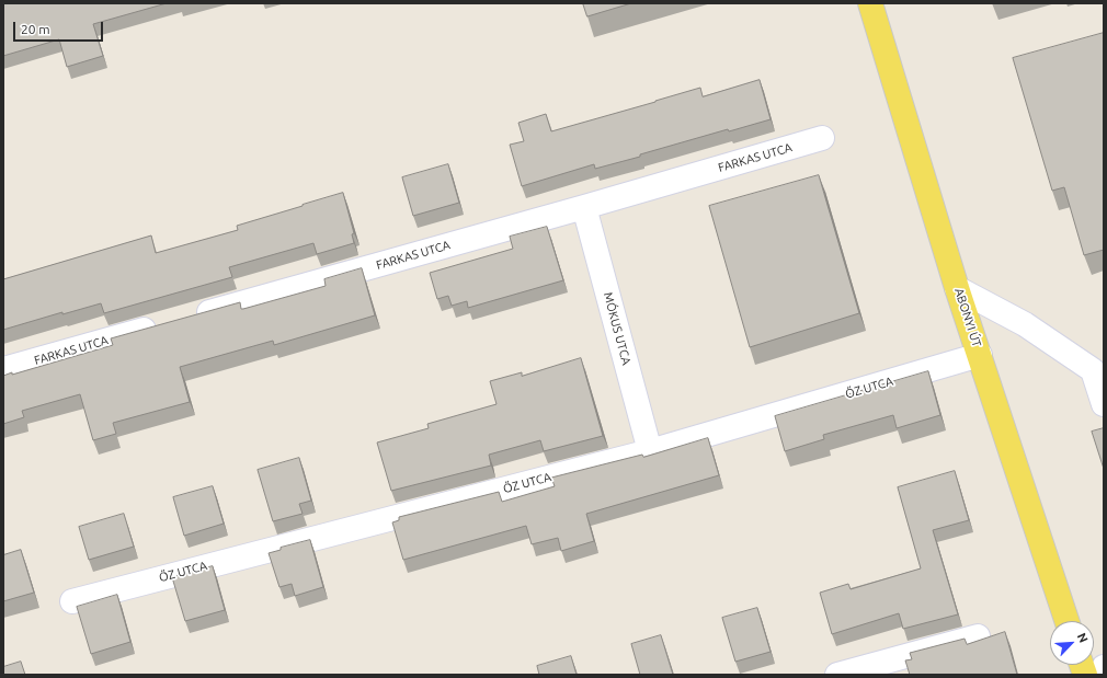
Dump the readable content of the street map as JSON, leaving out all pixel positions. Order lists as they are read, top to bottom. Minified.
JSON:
{"streets":{"main road":["ABONYI ÚT"],"street":["FARKAS UTCA","MÓKUS UTCA","ŐZ UTCA"]},"crossings":[["FARKAS UTCA","MÓKUS UTCA"],["ABONYI ÚT","ŐZ UTCA"],["MÓKUS UTCA","ŐZ UTCA"]],"scale_bar":"20 m","north":"top right"}
